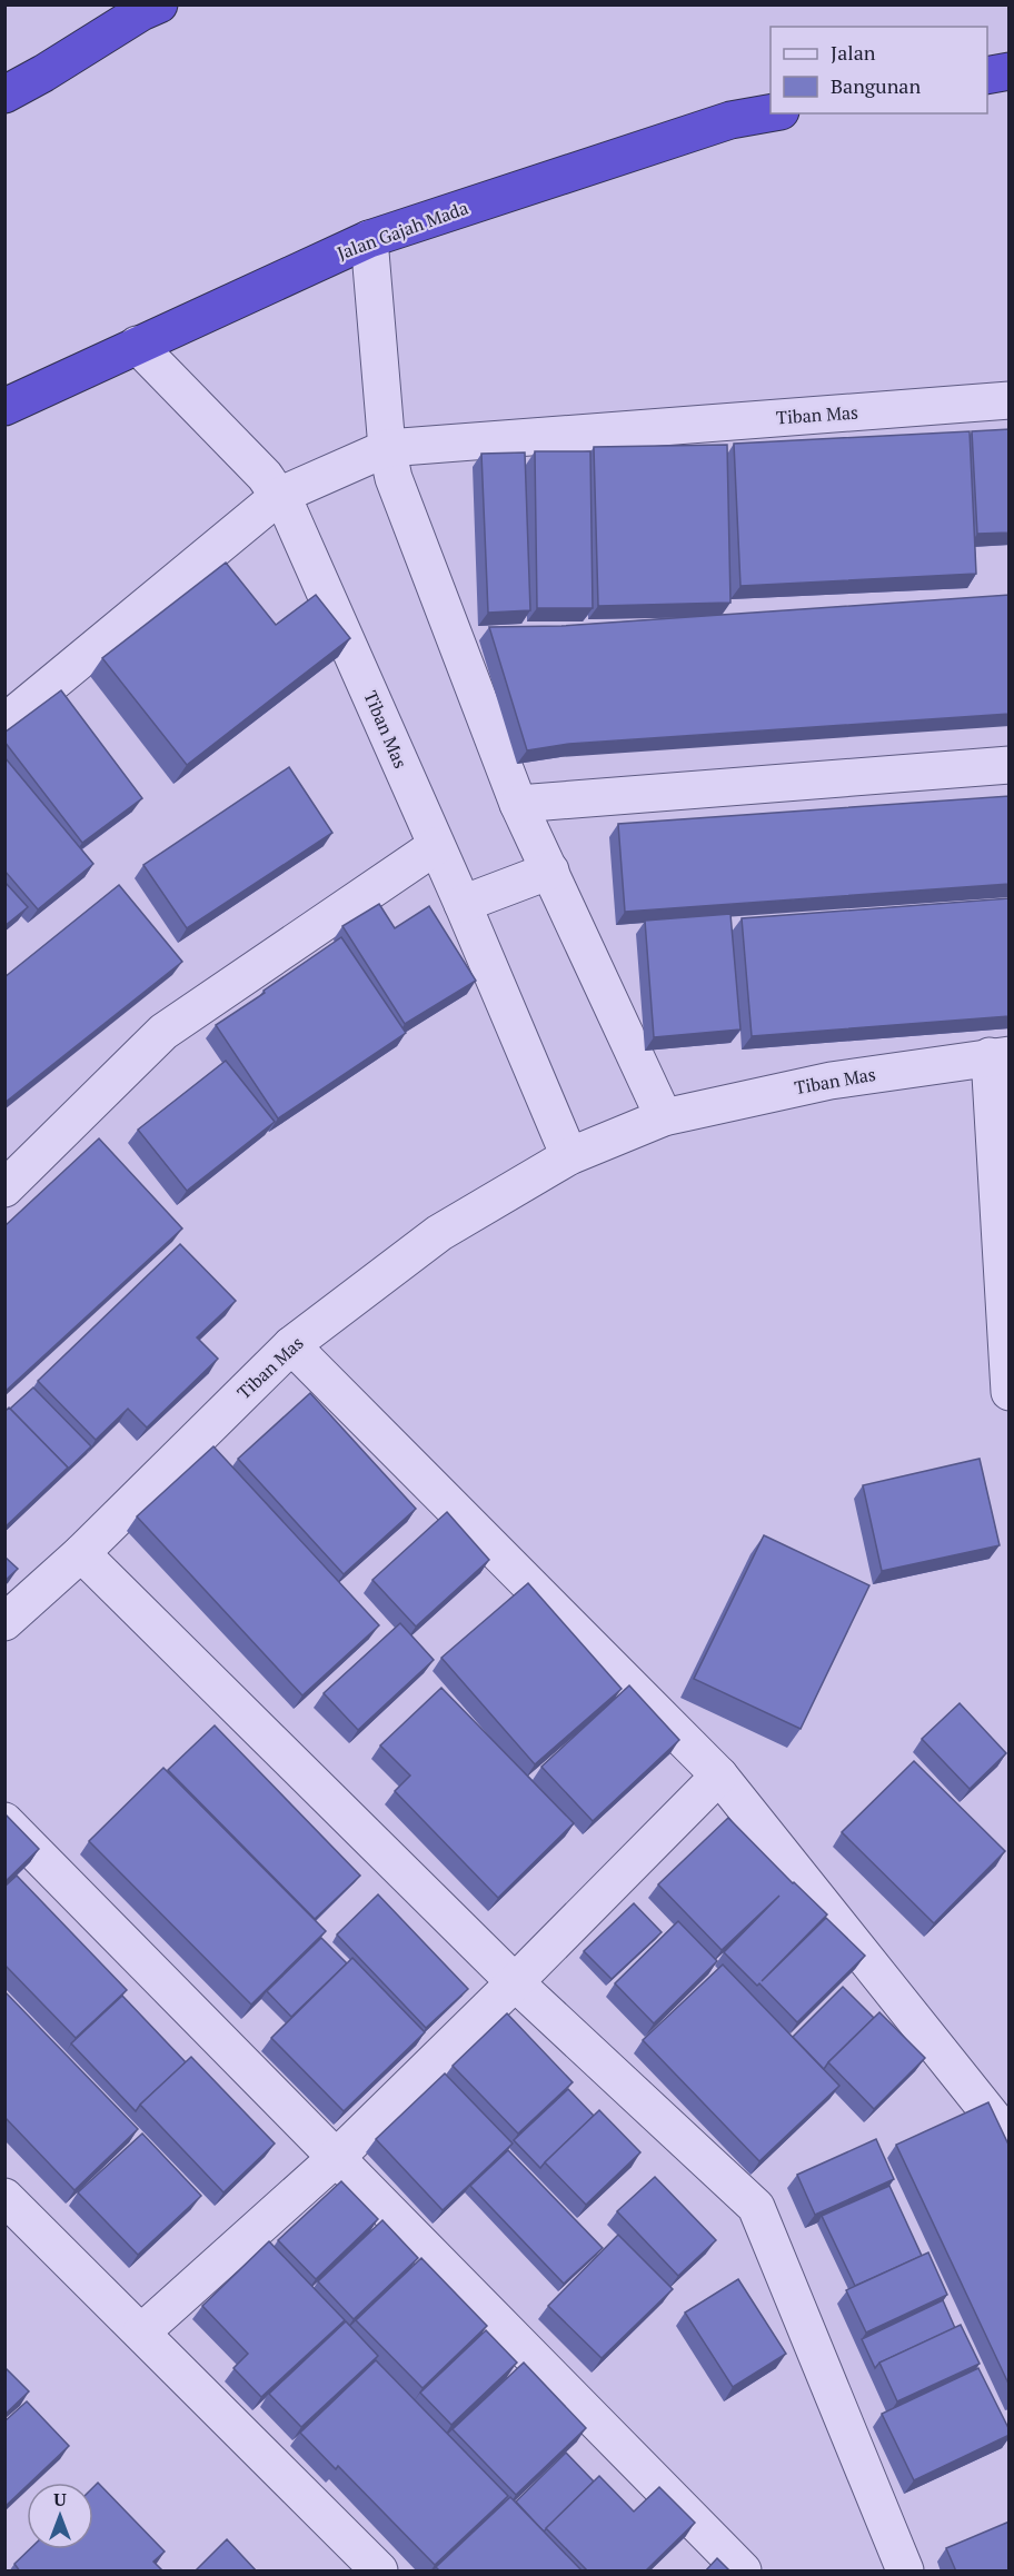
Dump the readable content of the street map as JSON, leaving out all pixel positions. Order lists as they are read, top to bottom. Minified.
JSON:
{"streets":{"highway":["Jalan Gajah Mada"],"street":["Tiban Mas"]},"crossings":[["Jalan Gajah Mada","Tiban Mas"]],"legend":["Jalan","Bangunan"],"north":"top"}
